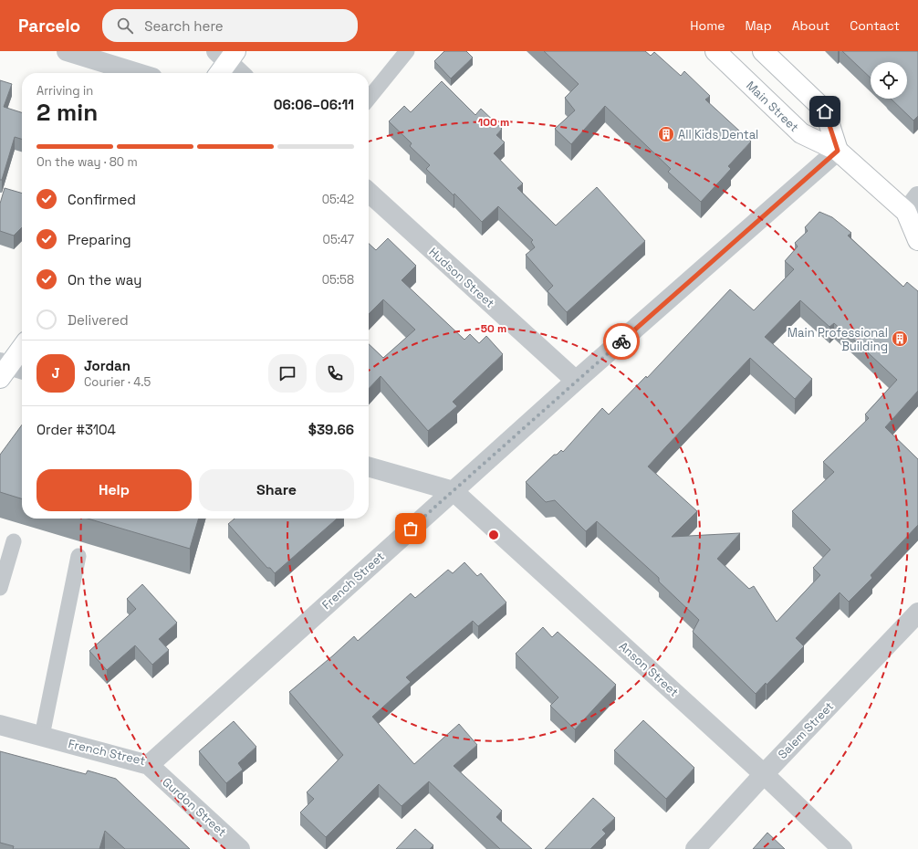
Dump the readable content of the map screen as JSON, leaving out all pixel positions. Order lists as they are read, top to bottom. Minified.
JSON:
{"streets":{"main road":["Main Street"],"street":["Hudson Street","French Street","Anson Street","Salem Street","Gurdon Street"]},"crossings":[["Main Street","French Street"],["Hudson Street","French Street"],["French Street","Anson Street"],["French Street","Gurdon Street"],["Anson Street","Salem Street"]],"places":{"building":["All Kids Dental","Main Professional Building"]},"page":{"header":"Parcelo","search":"Search here","nav":["Home","Map","About","Contact"],"heading":["2 min","Arriving in","06:06–06:11"],"panel":["Jordan","Courier · 4.5","Order #3104","$39.66"],"bar":"On the way · 80 m","list":[["Confirmed","05:42"],["Preparing","05:47"],["On the way","05:58"],"Delivered"],"round":"J","buttons":["Help","Share"]},"rings":["100 m","50 m"]}
